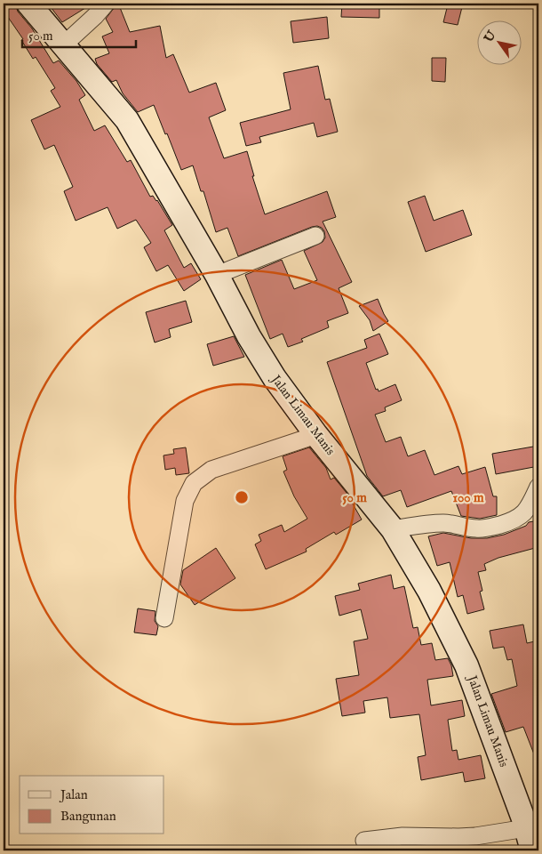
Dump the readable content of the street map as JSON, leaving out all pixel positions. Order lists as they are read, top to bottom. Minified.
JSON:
{"streets":{"street":["Jalan Limau Manis"]},"legend":["Jalan","Bangunan"],"scale_bar":"50 m","north":"top left","rings":["50 m","100 m"]}
